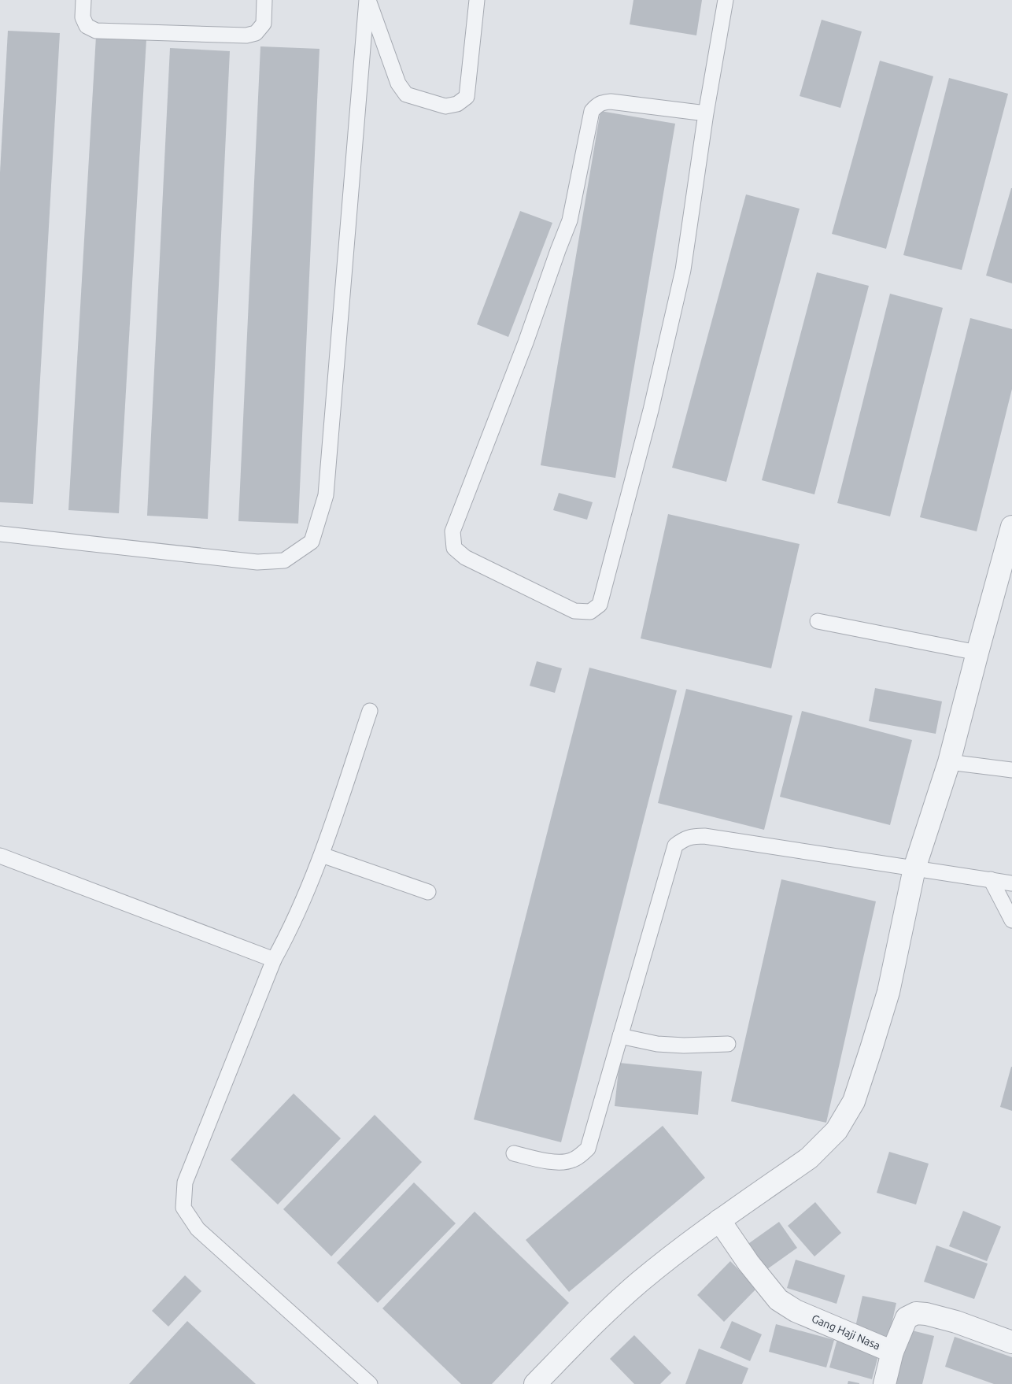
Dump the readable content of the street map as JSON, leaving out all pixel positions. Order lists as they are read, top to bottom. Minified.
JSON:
{"streets":{"street":["Gang Haji Nasa"]}}
